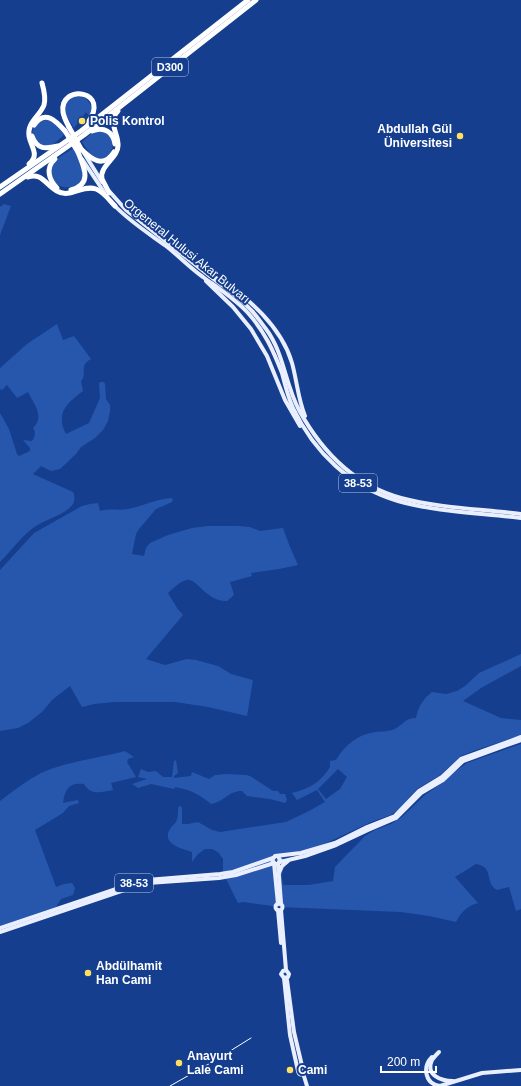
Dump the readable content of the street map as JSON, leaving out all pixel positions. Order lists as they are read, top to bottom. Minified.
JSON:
{"streets":{"highway":["D300"],"main road":["Orgeneral Hulusi Akar Bulvarı","38-53"]},"places":["Polis Kontrol","Abdullah Gül Üniversitesi","Abdülhamit Han Cami","Anayurt Lale Cami","Cami"],"scale_bar":"200 m"}
